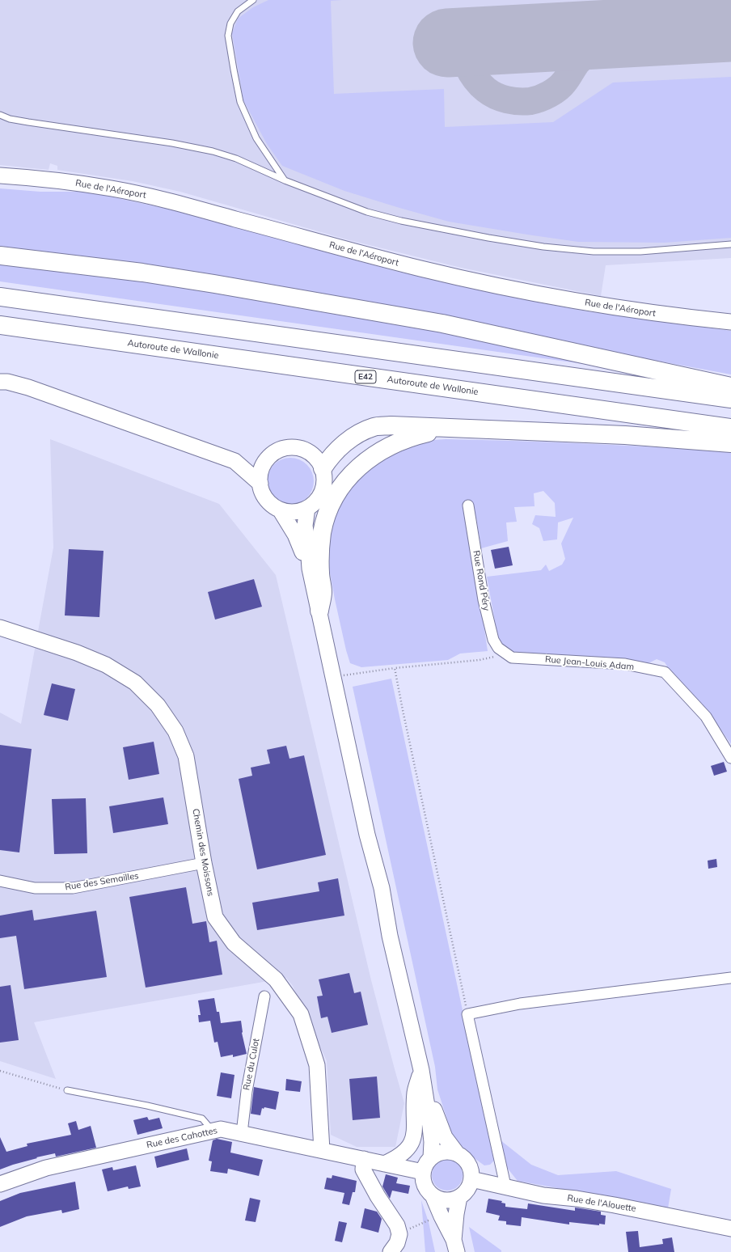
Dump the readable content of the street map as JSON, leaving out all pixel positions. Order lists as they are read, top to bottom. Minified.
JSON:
{"streets":{"highway":["Autoroute de Wallonie","E42"],"street":["Rue de l'Aéroport","Rue Rond Péry","Rue Jean-Louis Adam","Chemin des Moissons","Rue des Semailles","Rue du Culot","Rue des Cahottes","Rue de l'Alouette"]},"crossings":[["Rue Rond Péry","Rue Jean-Louis Adam"],["Chemin des Moissons","Rue des Semailles"],["Chemin des Moissons","Rue des Cahottes"],["Rue du Culot","Rue des Cahottes"],["Rue des Cahottes","Rue de l'Alouette"]]}
